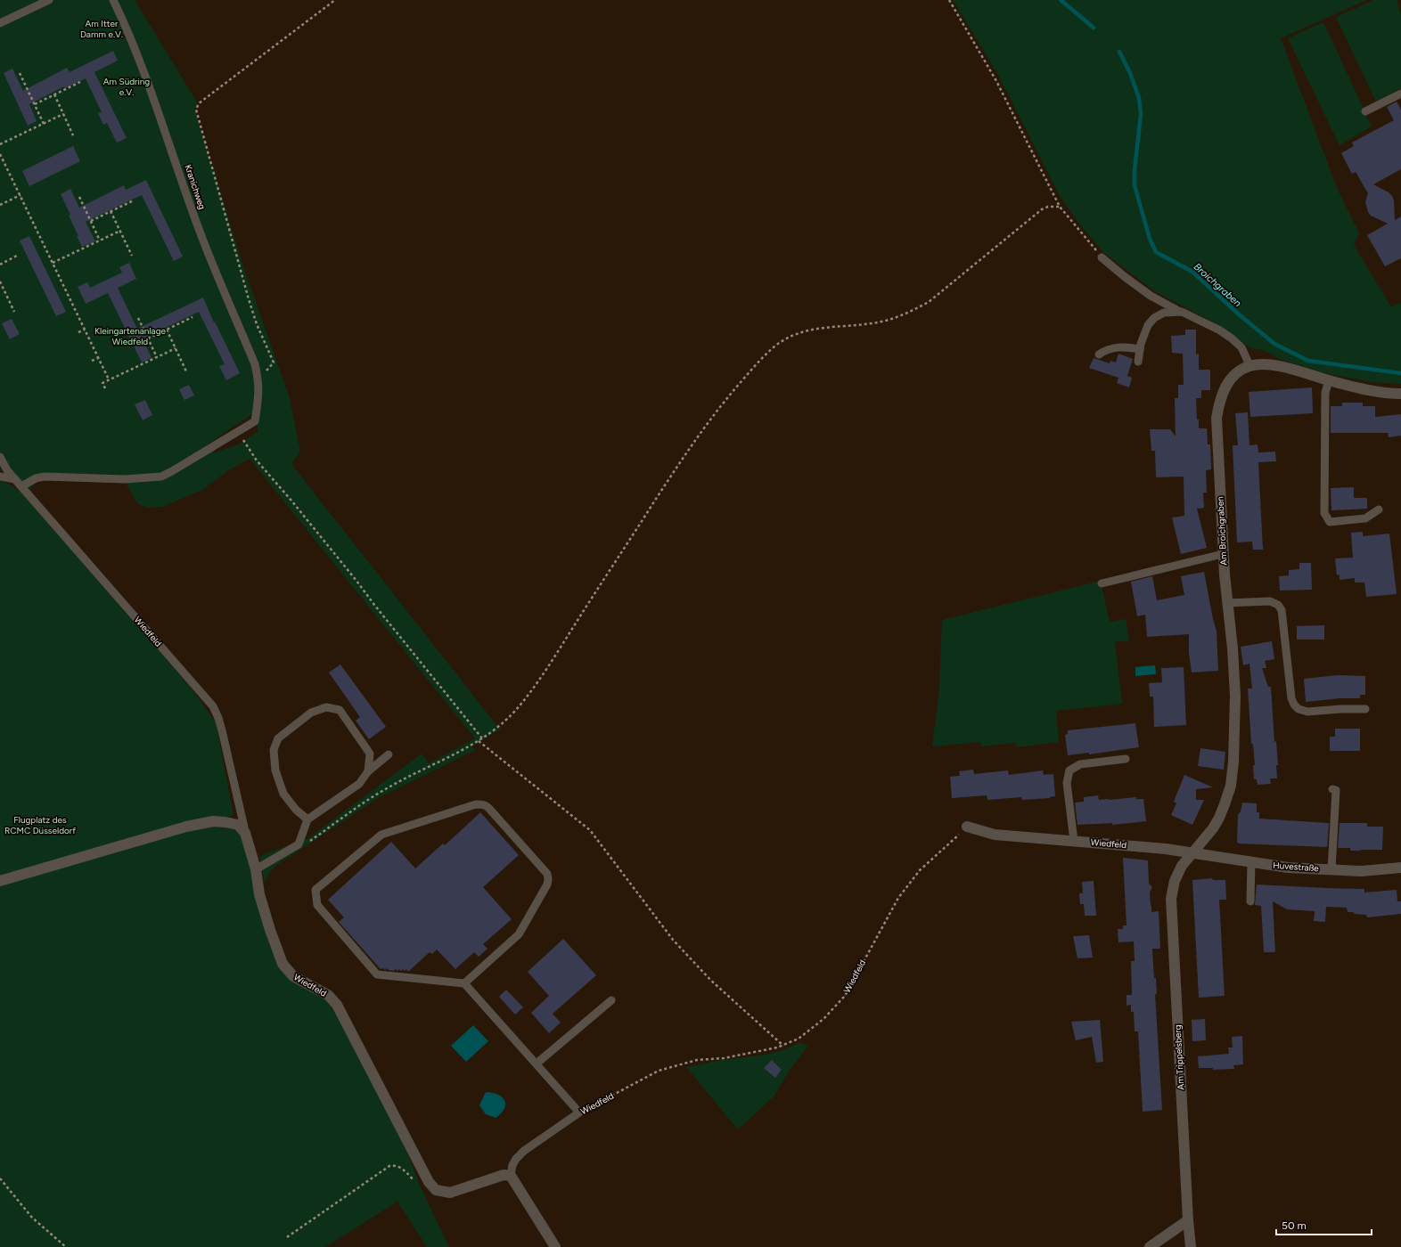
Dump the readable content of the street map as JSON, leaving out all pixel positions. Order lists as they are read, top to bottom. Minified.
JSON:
{"streets":{"street":["Am Broichgraben","Wiedfeld","Huvestraße","Am Trippelsberg"],"lane":["Kranichweg"]},"crossings":[["Am Broichgraben","Wiedfeld"],["Am Broichgraben","Huvestraße"],["Am Broichgraben","Am Trippelsberg"],["Wiedfeld","Huvestraße"],["Wiedfeld","Am Trippelsberg"],["Huvestraße","Am Trippelsberg"]],"water":["Broichgraben"],"parks":["Am Itter Damm e.V.","Am Südring e.V.","Kleingartenanlage Wiedfeld","Flugplatz des RCMC Düsseldorf"],"scale_bar":"50 m"}
